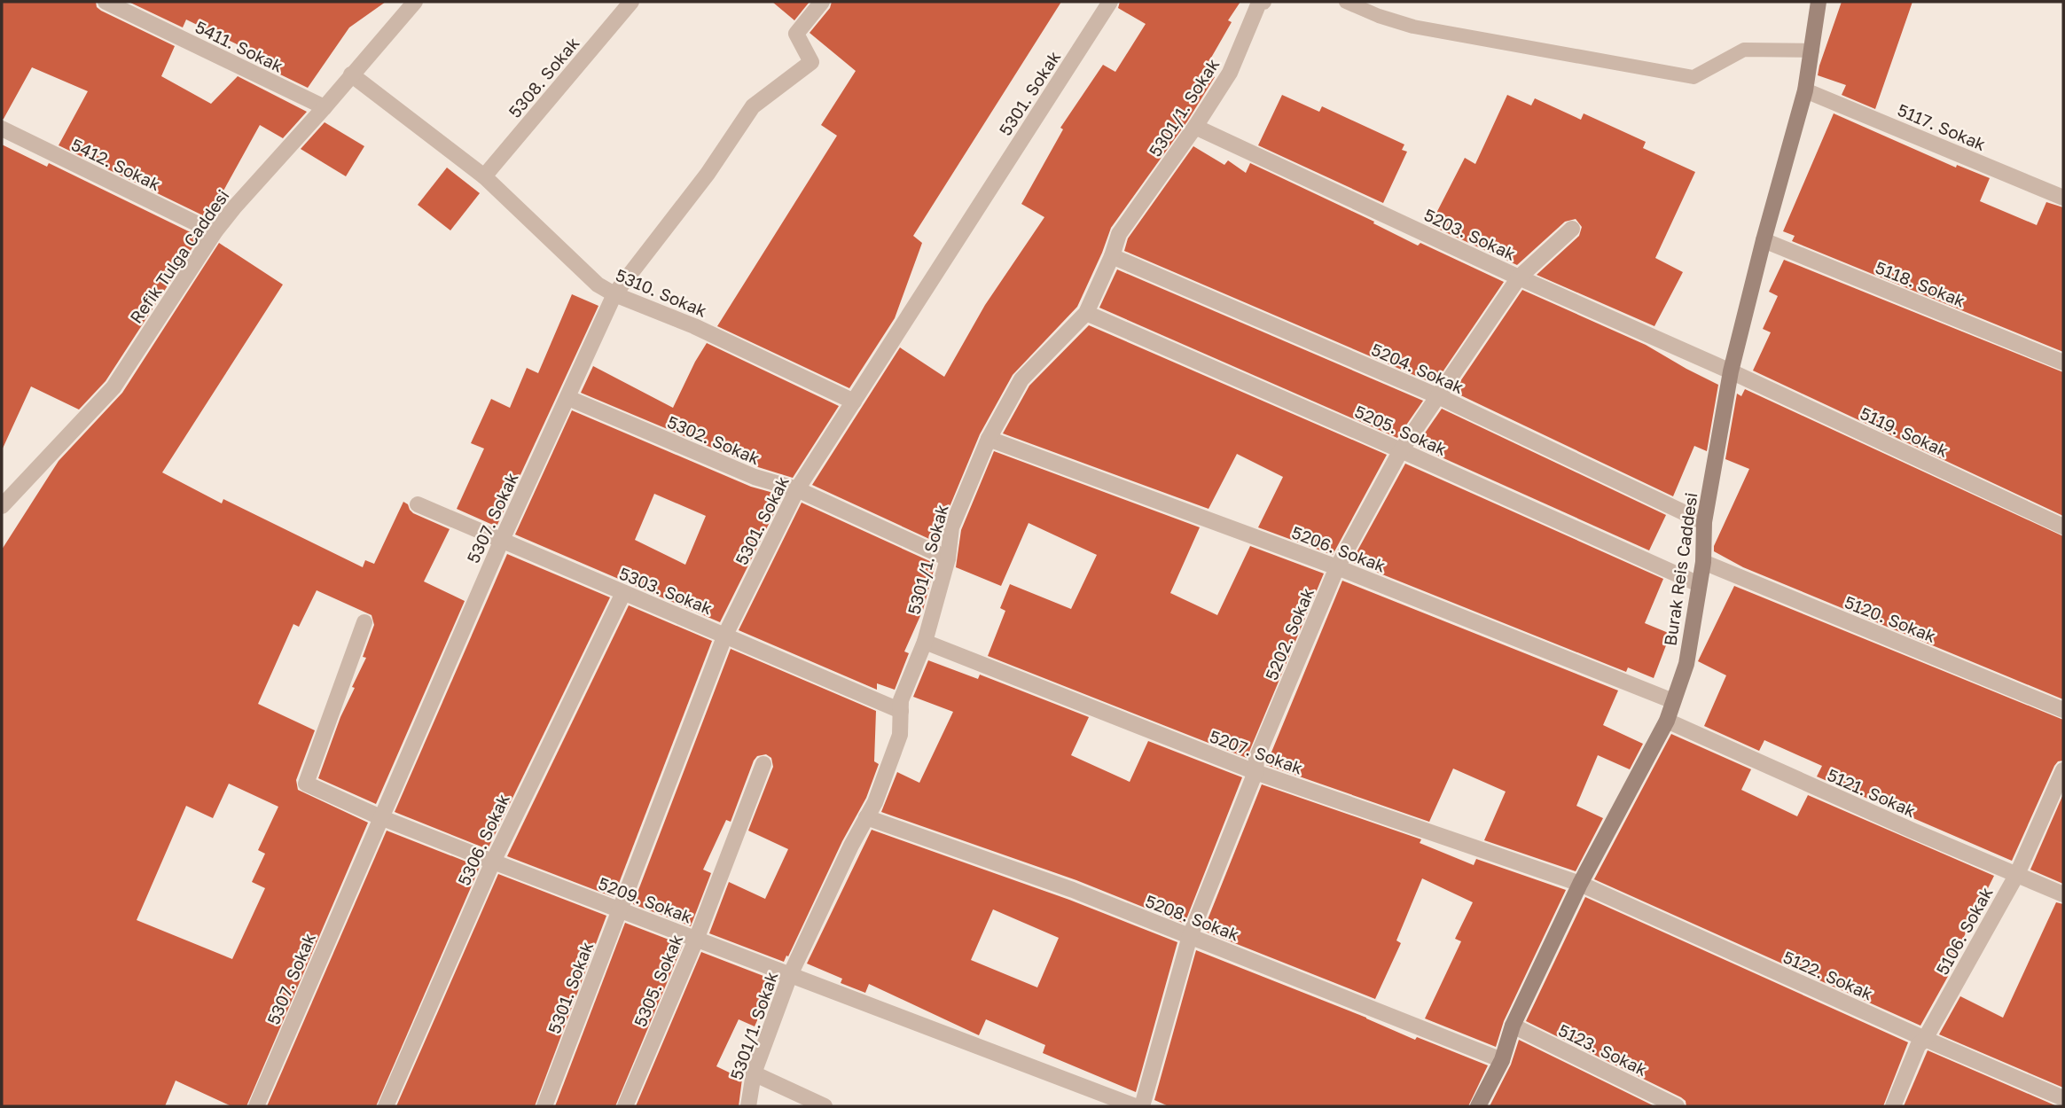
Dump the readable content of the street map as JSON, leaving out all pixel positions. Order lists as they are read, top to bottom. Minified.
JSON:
{"streets":{"main road":["Burak Reis Caddesi"],"street":["5411. Sokak","5308. Sokak","5301. Sokak","5301/1. Sokak","5117. Sokak","5412. Sokak","5203. Sokak","Refik Tulga Caddesi","5118. Sokak","5310. Sokak","5204. Sokak","5205. Sokak","5119. Sokak","5302. Sokak","5307. Sokak","5206. Sokak","5303. Sokak","5120. Sokak","5202. Sokak","5207. Sokak","5121. Sokak","5306. Sokak","5209. Sokak","5208. Sokak","5106. Sokak","5122. Sokak","5305. Sokak","5123. Sokak"]},"crossings":[["5411. Sokak","Refik Tulga Caddesi"],["5308. Sokak","5310. Sokak"],["5301. Sokak","5310. Sokak"],["5301. Sokak","5302. Sokak"],["5301. Sokak","5303. Sokak"],["5301. Sokak","5209. Sokak"],["5301/1. Sokak","5203. Sokak"],["5301/1. Sokak","5204. Sokak"],["5301/1. Sokak","5205. Sokak"],["5301/1. Sokak","5302. Sokak"],["5301/1. Sokak","5206. Sokak"],["5301/1. Sokak","5303. Sokak"],["5301/1. Sokak","5207. Sokak"],["5301/1. Sokak","5209. Sokak"],["5301/1. Sokak","5208. Sokak"],["5117. Sokak","Burak Reis Caddesi"],["5412. Sokak","Refik Tulga Caddesi"],["5203. Sokak","5119. Sokak"],["5203. Sokak","Burak Reis Caddesi"],["5203. Sokak","5202. Sokak"],["Refik Tulga Caddesi","5310. Sokak"],["5118. Sokak","Burak Reis Caddesi"],["5310. Sokak","5307. Sokak"],["5204. Sokak","Burak Reis Caddesi"],["5204. Sokak","5202. Sokak"],["5205. Sokak","Burak Reis Caddesi"],["5205. Sokak","5202. Sokak"],["5119. Sokak","Burak Reis Caddesi"],["5302. Sokak","5307. Sokak"],["5307. Sokak","5303. Sokak"],["5307. Sokak","5209. Sokak"],["5206. Sokak","Burak Reis Caddesi"],["5206. Sokak","5202. Sokak"],["Burak Reis Caddesi","5120. Sokak"],["Burak Reis Caddesi","5207. Sokak"],["Burak Reis Caddesi","5121. Sokak"],["Burak Reis Caddesi","5208. Sokak"],["Burak Reis Caddesi","5122. Sokak"],["Burak Reis Caddesi","5123. Sokak"],["5303. Sokak","5306. Sokak"],["5202. Sokak","5207. Sokak"],["5202. Sokak","5208. Sokak"],["5207. Sokak","5122. Sokak"],["5121. Sokak","5106. Sokak"],["5306. Sokak","5209. Sokak"],["5209. Sokak","5305. Sokak"],["5106. Sokak","5122. Sokak"]]}
